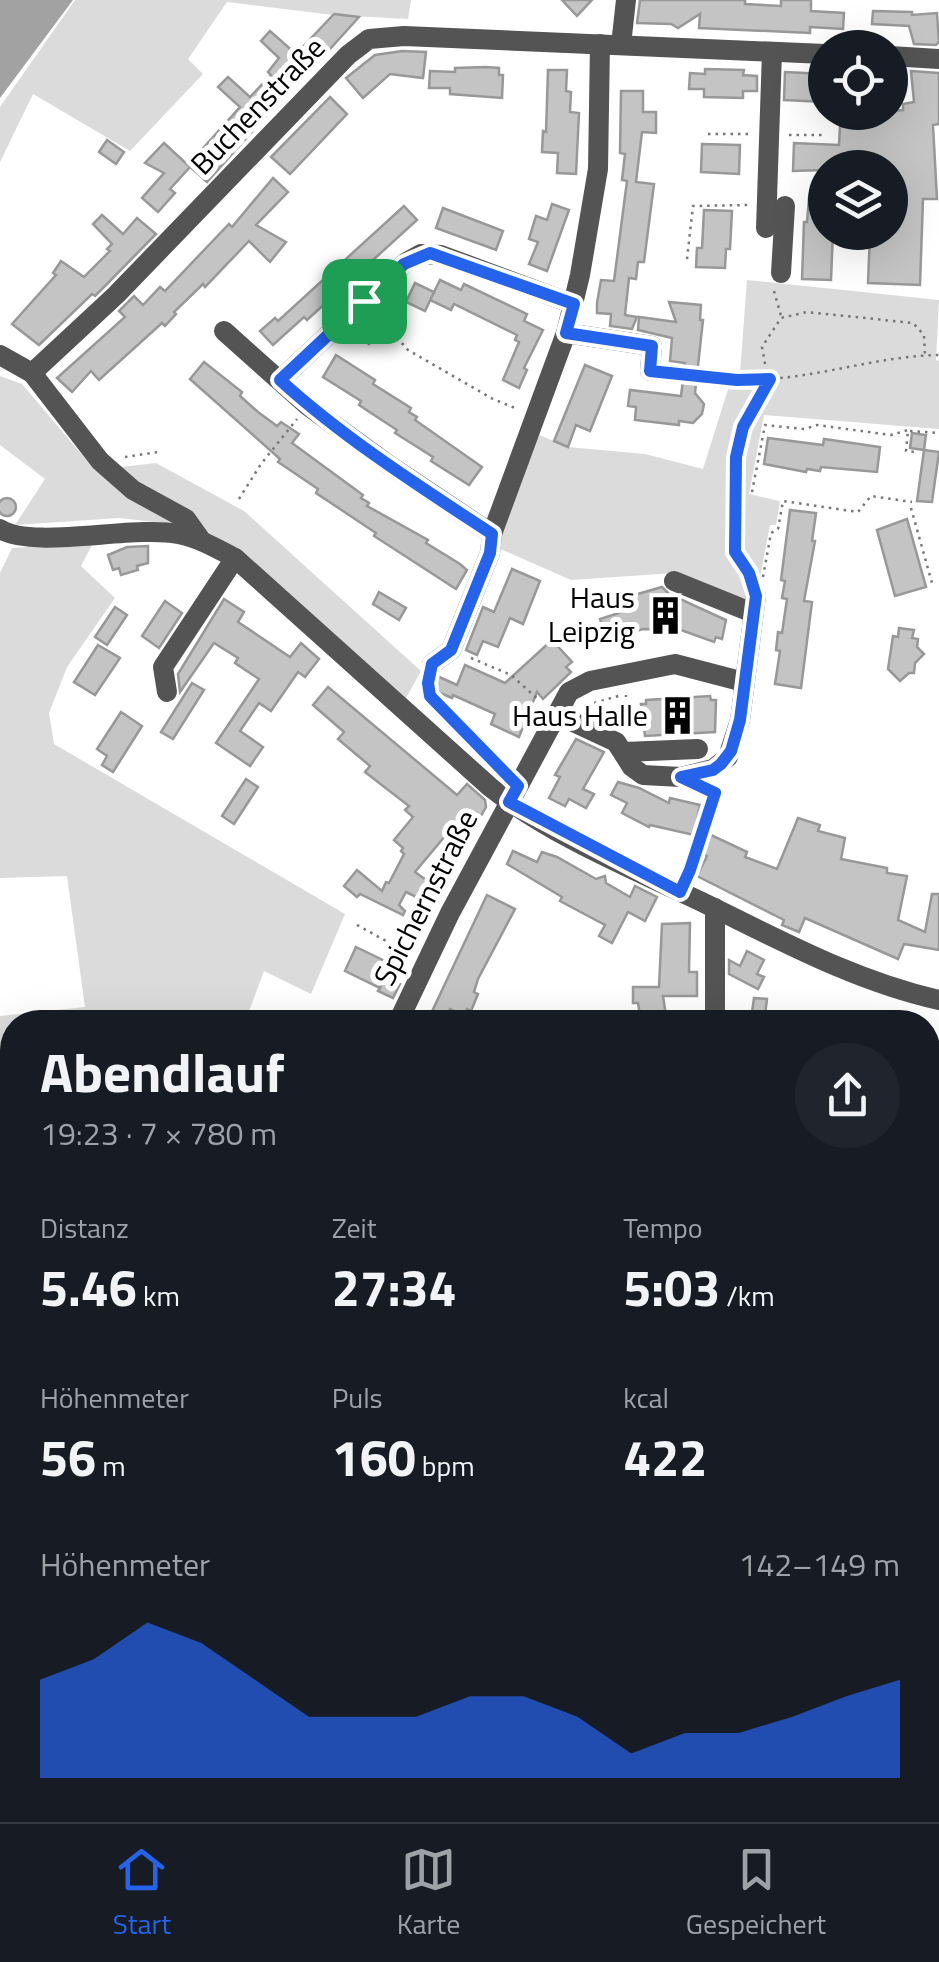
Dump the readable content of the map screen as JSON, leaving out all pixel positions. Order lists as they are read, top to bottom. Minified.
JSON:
{"streets":{"street":["Buchenstraße","Spichernstraße"]},"places":{"building":["Haus Leipzig","Haus Halle"]},"page":{"heading":["Abendlauf","19:23 · 7 × 780 m"],"stats":[["Distanz","5.46 km"],["Zeit","27:34"],["Tempo","5:03 /km"],["Höhenmeter","56 m"],["Puls","160 bpm"],["kcal","422"]],"chart":["Höhenmeter","142–149 m"],"tabs":["Start","Karte","Gespeichert"]}}
